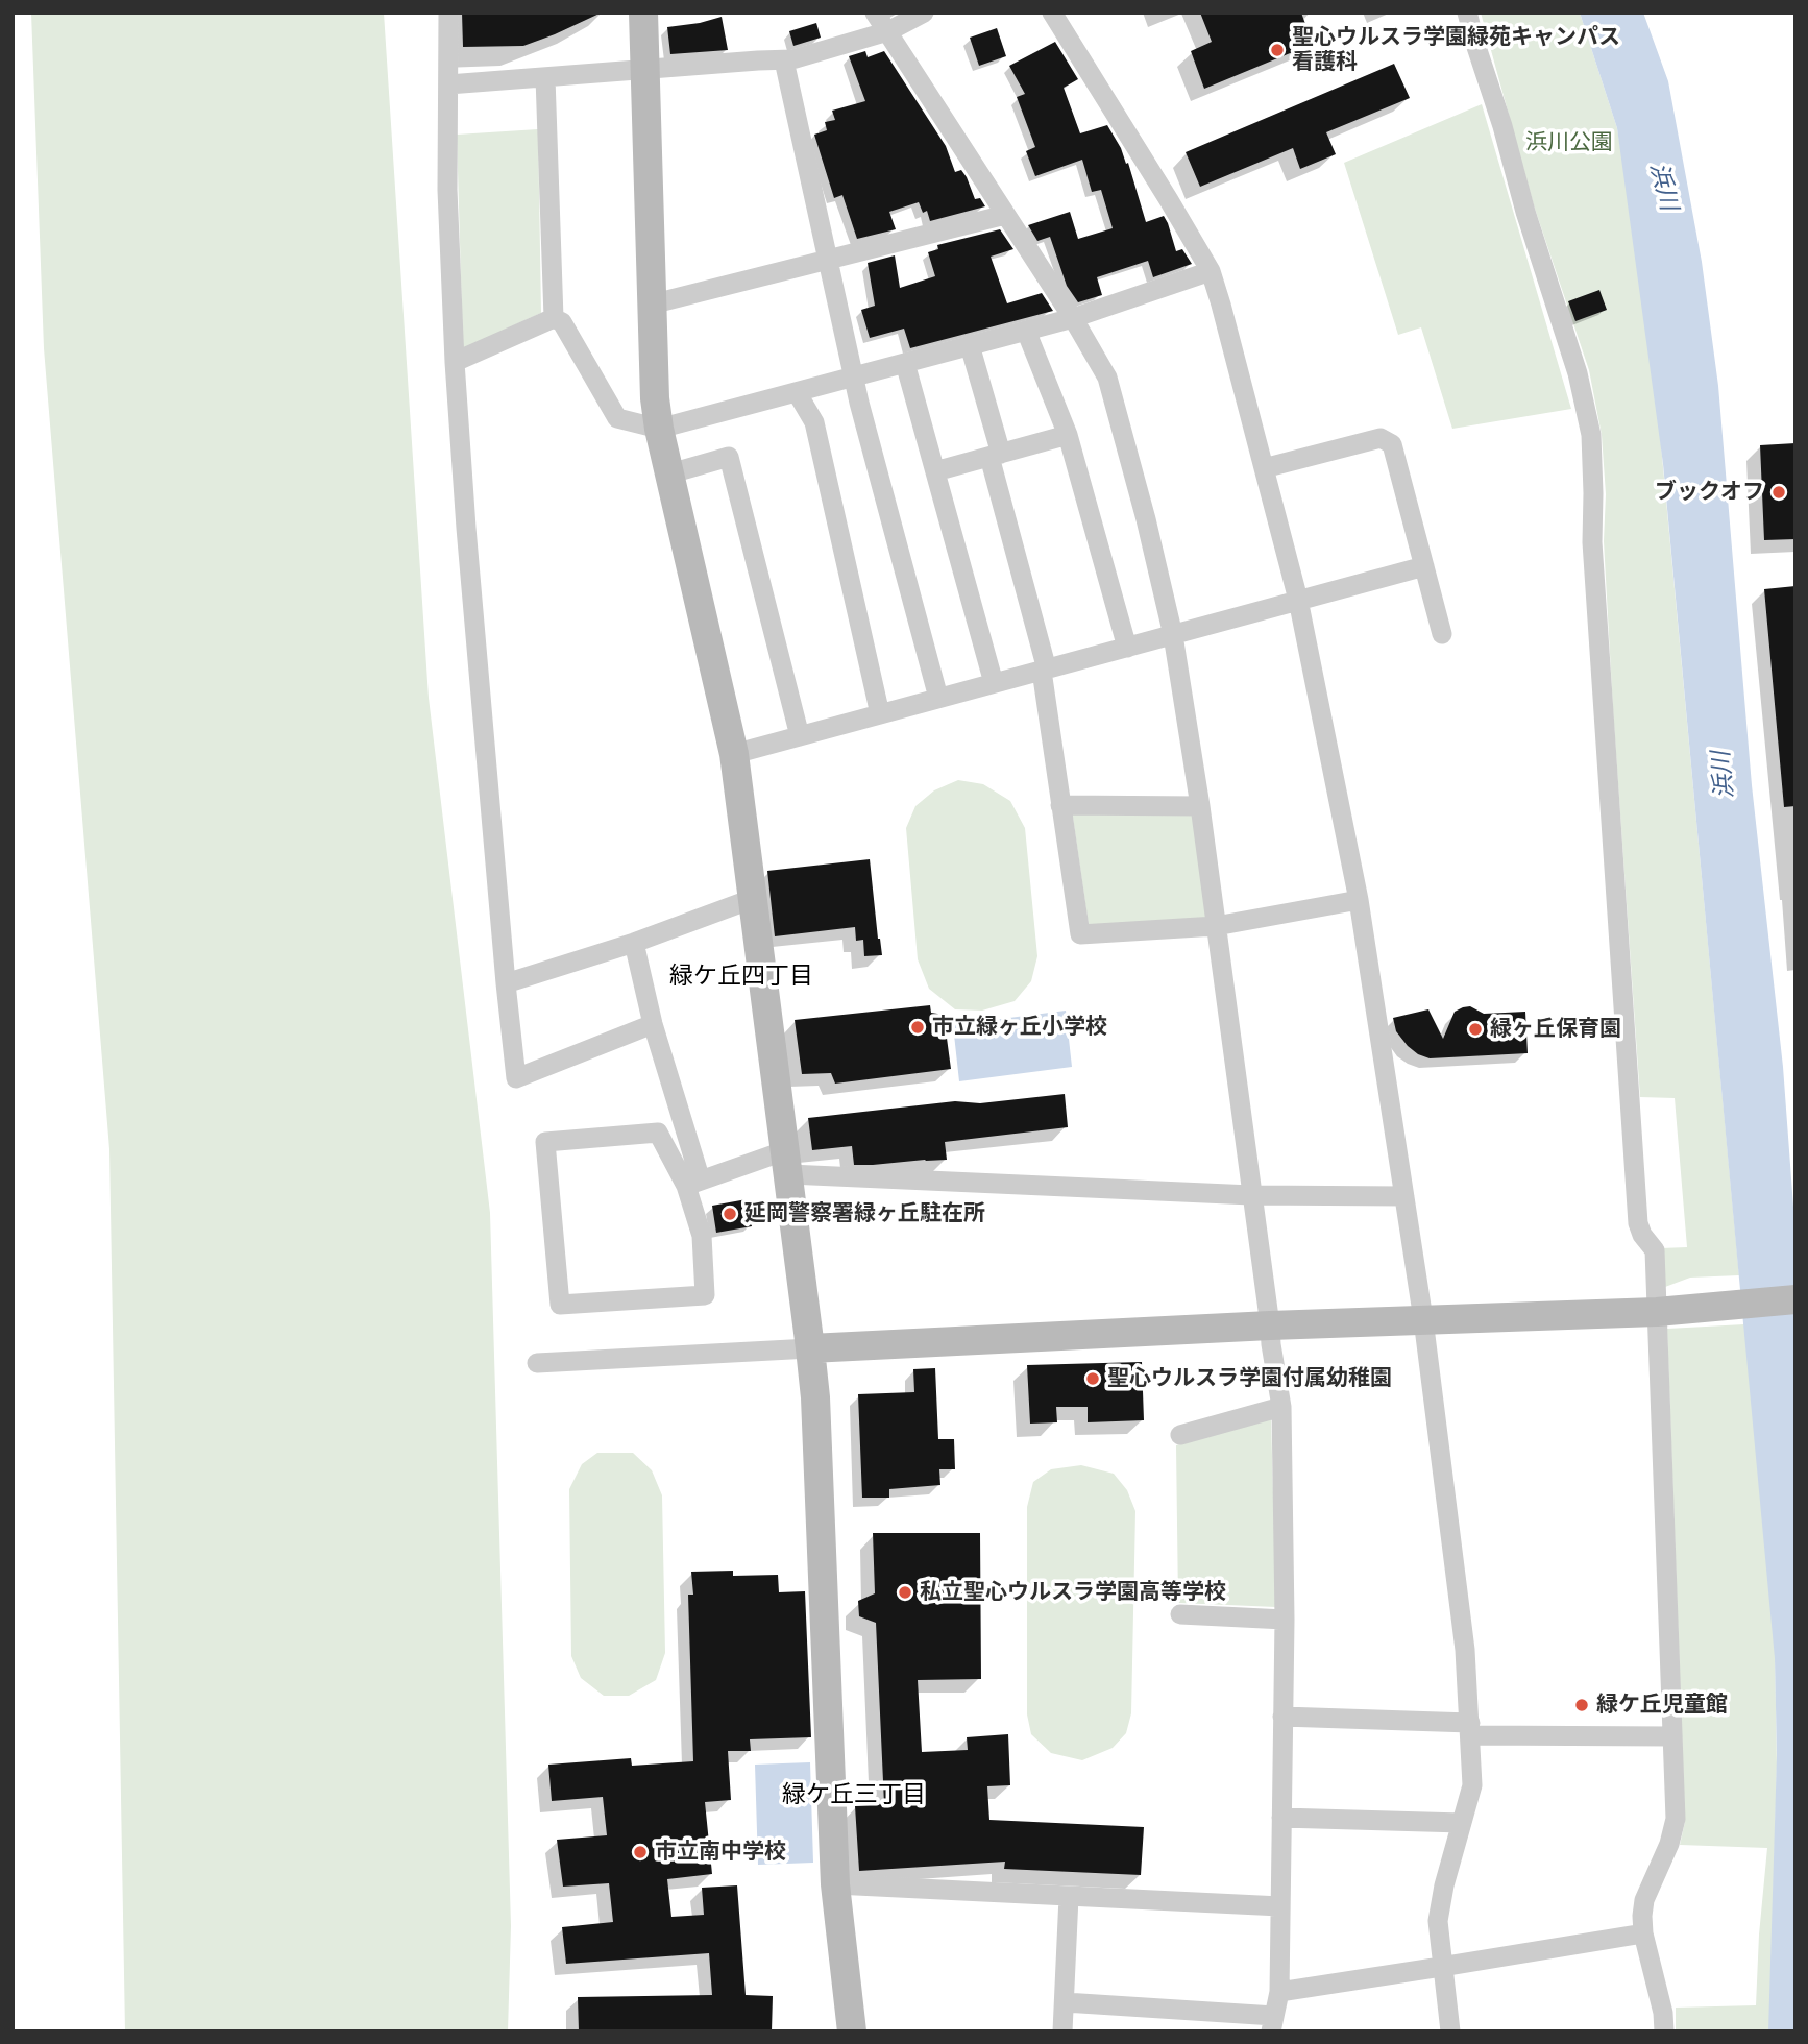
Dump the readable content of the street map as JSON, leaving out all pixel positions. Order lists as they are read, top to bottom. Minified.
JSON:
{"districts":["緑ケ丘四丁目","緑ケ丘三丁目"],"water":["浜川"],"parks":["浜川公園"],"places":["聖心ウルスラ学園緑苑キャンパス 看護科","ブックオフ","市立緑ヶ丘小学校","緑ヶ丘保育園","延岡警察署緑ヶ丘駐在所","聖心ウルスラ学園付属幼稚園","私立聖心ウルスラ学園高等学校","緑ケ丘児童館","市立南中学校"]}
